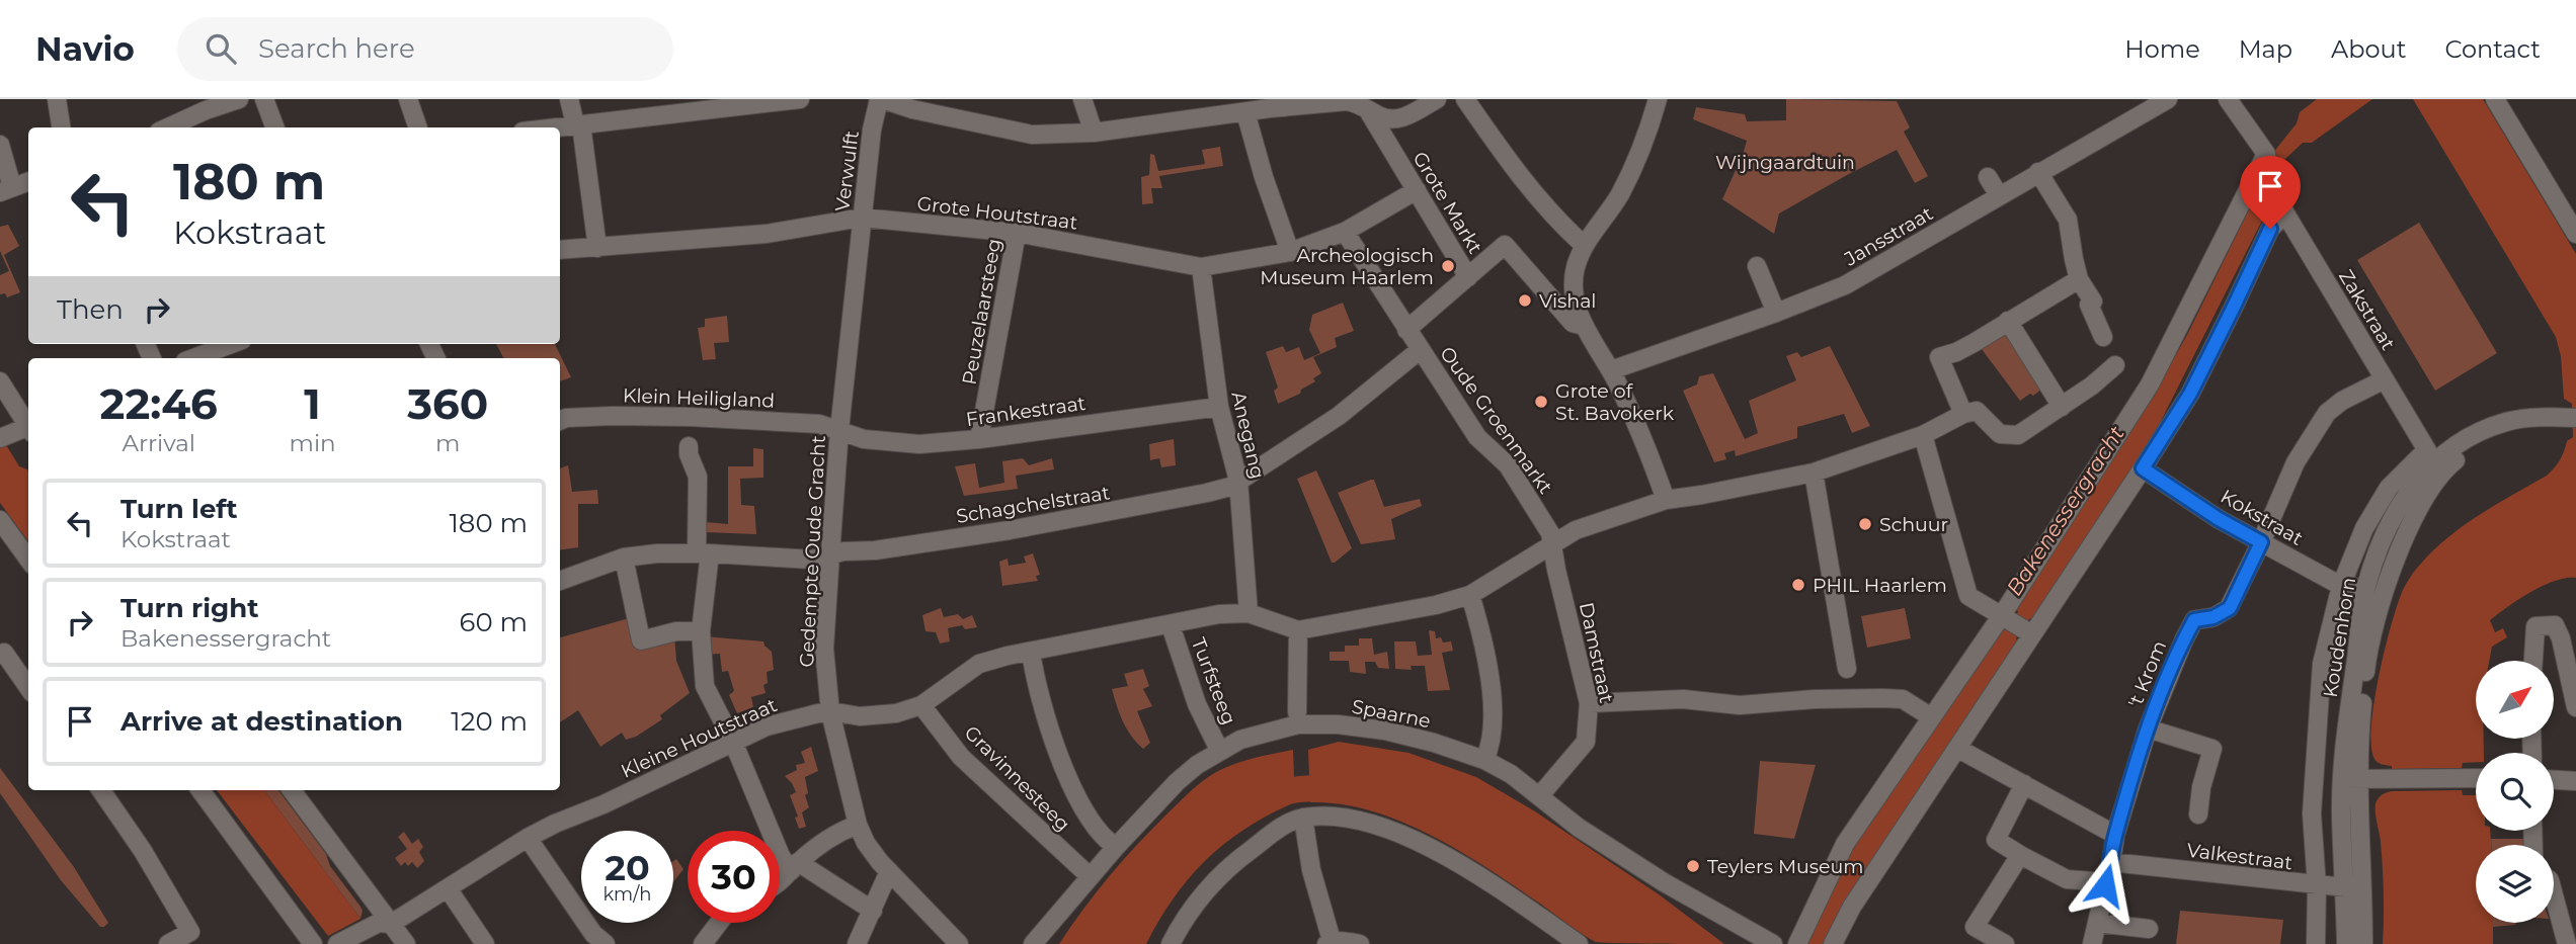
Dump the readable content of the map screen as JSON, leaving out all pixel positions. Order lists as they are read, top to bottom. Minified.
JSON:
{"streets":{"street":["Verwulft","Grote Markt","Grote Houtstraat","Jansstraat","Zakstraat","Peuzelaarsteeg","Klein Heiligland","Frankestraat","Oude Groenmarkt","Anegang","Schagchelstraat","Kokstraat","Gedempte Oude Gracht","Koudenhorn","Damstraat","'t Krom","Turfsteeg","Spaarne","Kleine Houtstraat","Gravinnesteeg","Valkestraat"]},"crossings":[["Verwulft","Grote Houtstraat"],["Verwulft","Gedempte Oude Gracht"],["Grote Markt","Grote Houtstraat"],["Grote Markt","Jansstraat"],["Grote Houtstraat","Peuzelaarsteeg"],["Grote Houtstraat","Oude Groenmarkt"],["Grote Houtstraat","Anegang"],["Zakstraat","Koudenhorn"],["Zakstraat","'t Krom"],["Peuzelaarsteeg","Frankestraat"],["Klein Heiligland","Frankestraat"],["Klein Heiligland","Gedempte Oude Gracht"],["Frankestraat","Anegang"],["Frankestraat","Gedempte Oude Gracht"],["Oude Groenmarkt","Schagchelstraat"],["Oude Groenmarkt","Damstraat"],["Anegang","Schagchelstraat"],["Anegang","Kleine Houtstraat"],["Schagchelstraat","Gedempte Oude Gracht"],["Kokstraat","Koudenhorn"],["Kokstraat","'t Krom"],["Gedempte Oude Gracht","Kleine Houtstraat"],["Koudenhorn","Valkestraat"],["Damstraat","Spaarne"],["'t Krom","Valkestraat"],["Turfsteeg","Spaarne"],["Turfsteeg","Kleine Houtstraat"],["Spaarne","Gravinnesteeg"],["Kleine Houtstraat","Gravinnesteeg"]],"water":["Bakenessergracht"],"parks":["Wijngaardtuin"],"places":["Archeologisch Museum Haarlem","Vishal","Grote of St. Bavokerk","Schuur","PHIL Haarlem","Teylers Museum"],"north":"top right","page":{"header":"Navio","search":"Search here","nav":["Home","Map","About","Contact"],"turn":["180 m","Kokstraat"],"then":"Then","eta":["22:46","Arrival","1","min","360","m"],"list":[{"name":"Turn left","note":"Kokstraat","value":"180 m"},{"name":"Turn right","note":"Bakenessergracht","value":"60 m"},{"name":"Arrive at destination","value":"120 m"}],"speed":"20 km/h","limit":"30"}}
